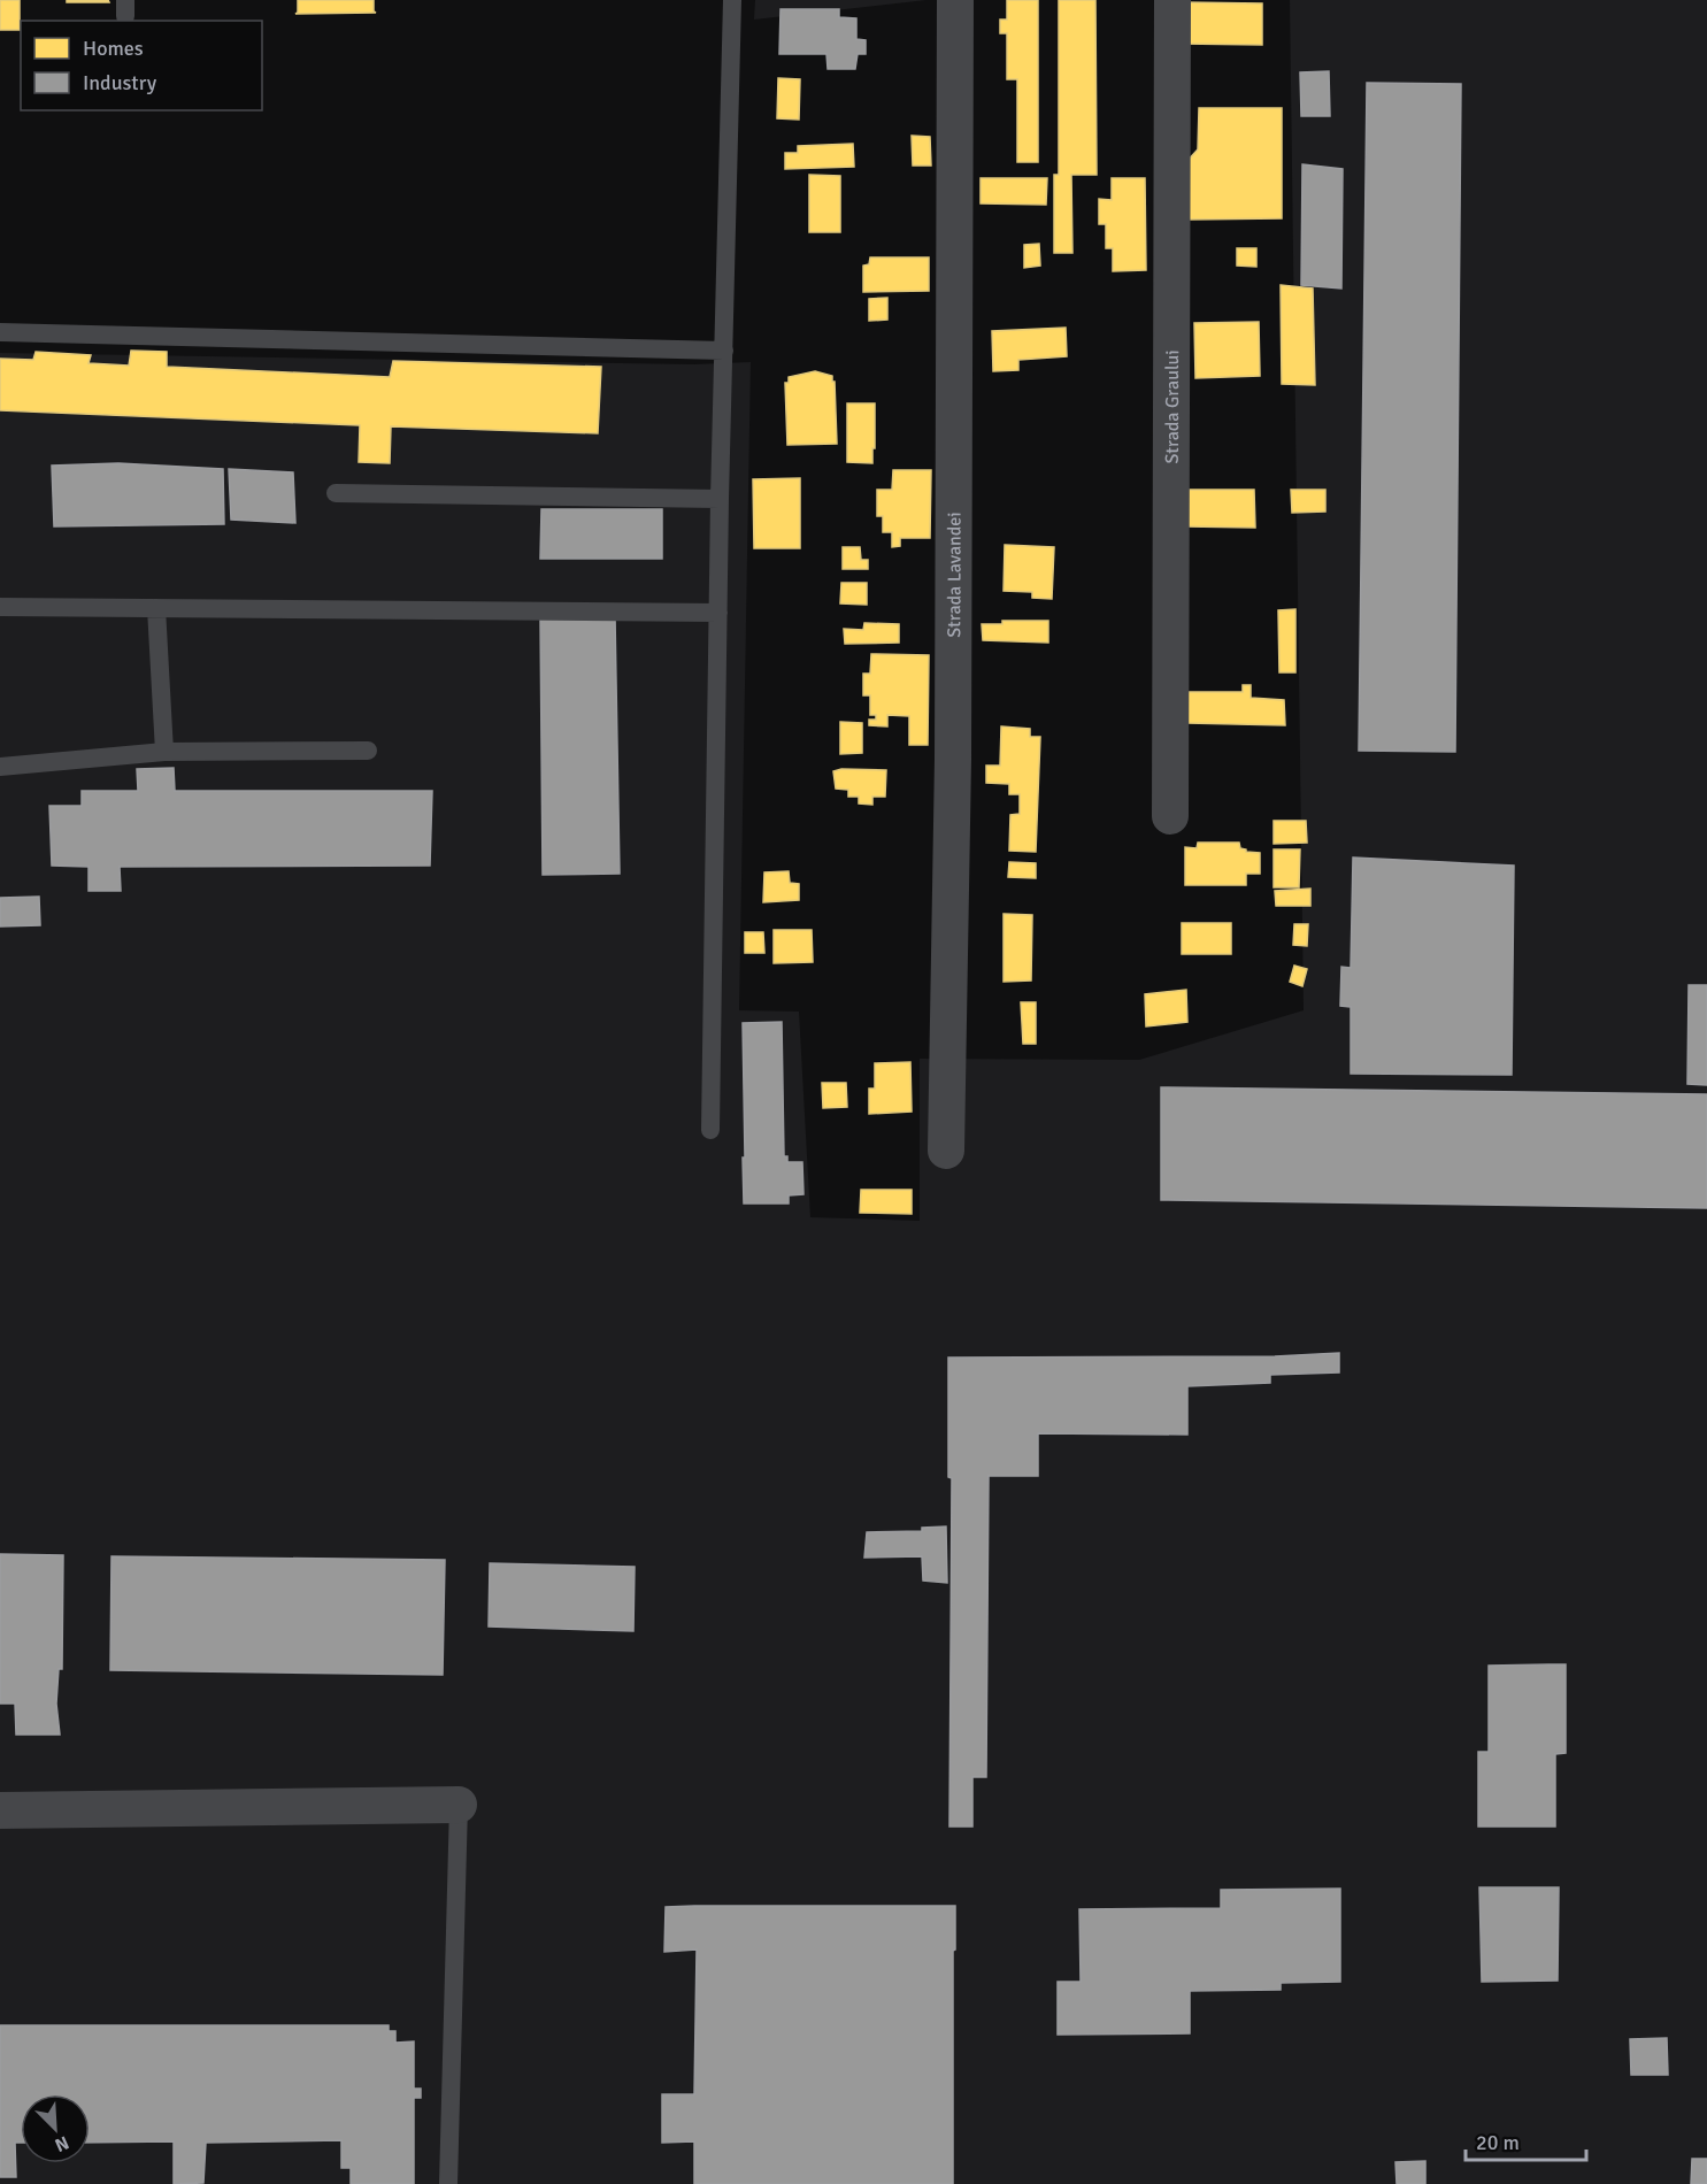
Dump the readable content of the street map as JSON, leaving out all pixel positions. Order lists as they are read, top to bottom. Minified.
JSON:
{"streets":{"street":["Strada Graului","Strada Lavandei"]},"legend":["Homes","Industry"],"scale_bar":"20 m","north":"bottom right"}
